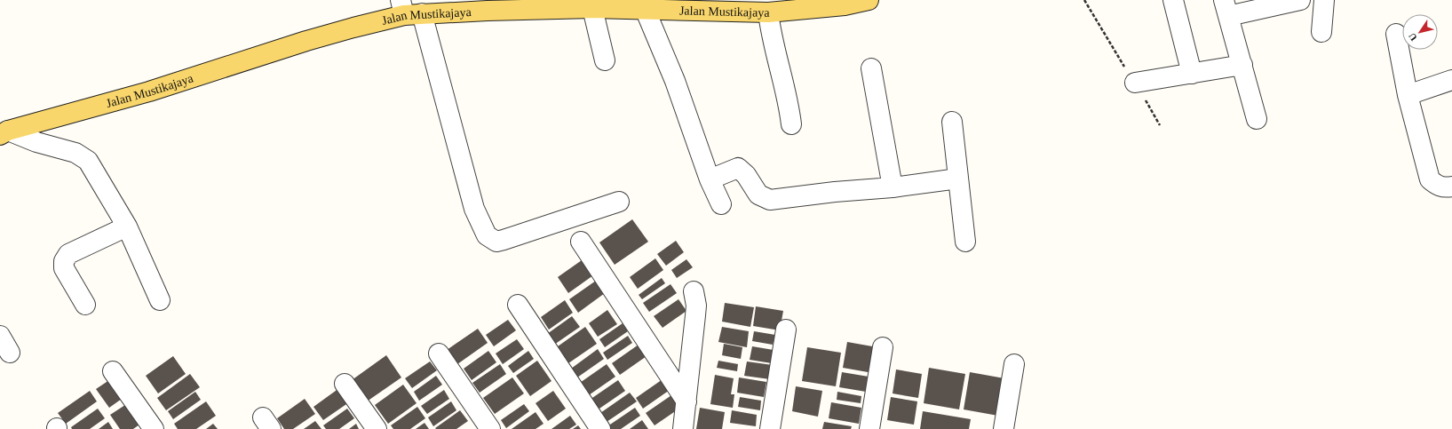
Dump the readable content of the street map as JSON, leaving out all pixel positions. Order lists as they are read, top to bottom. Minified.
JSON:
{"streets":{"main road":["Jalan Mustikajaya"]},"north":"bottom left"}
